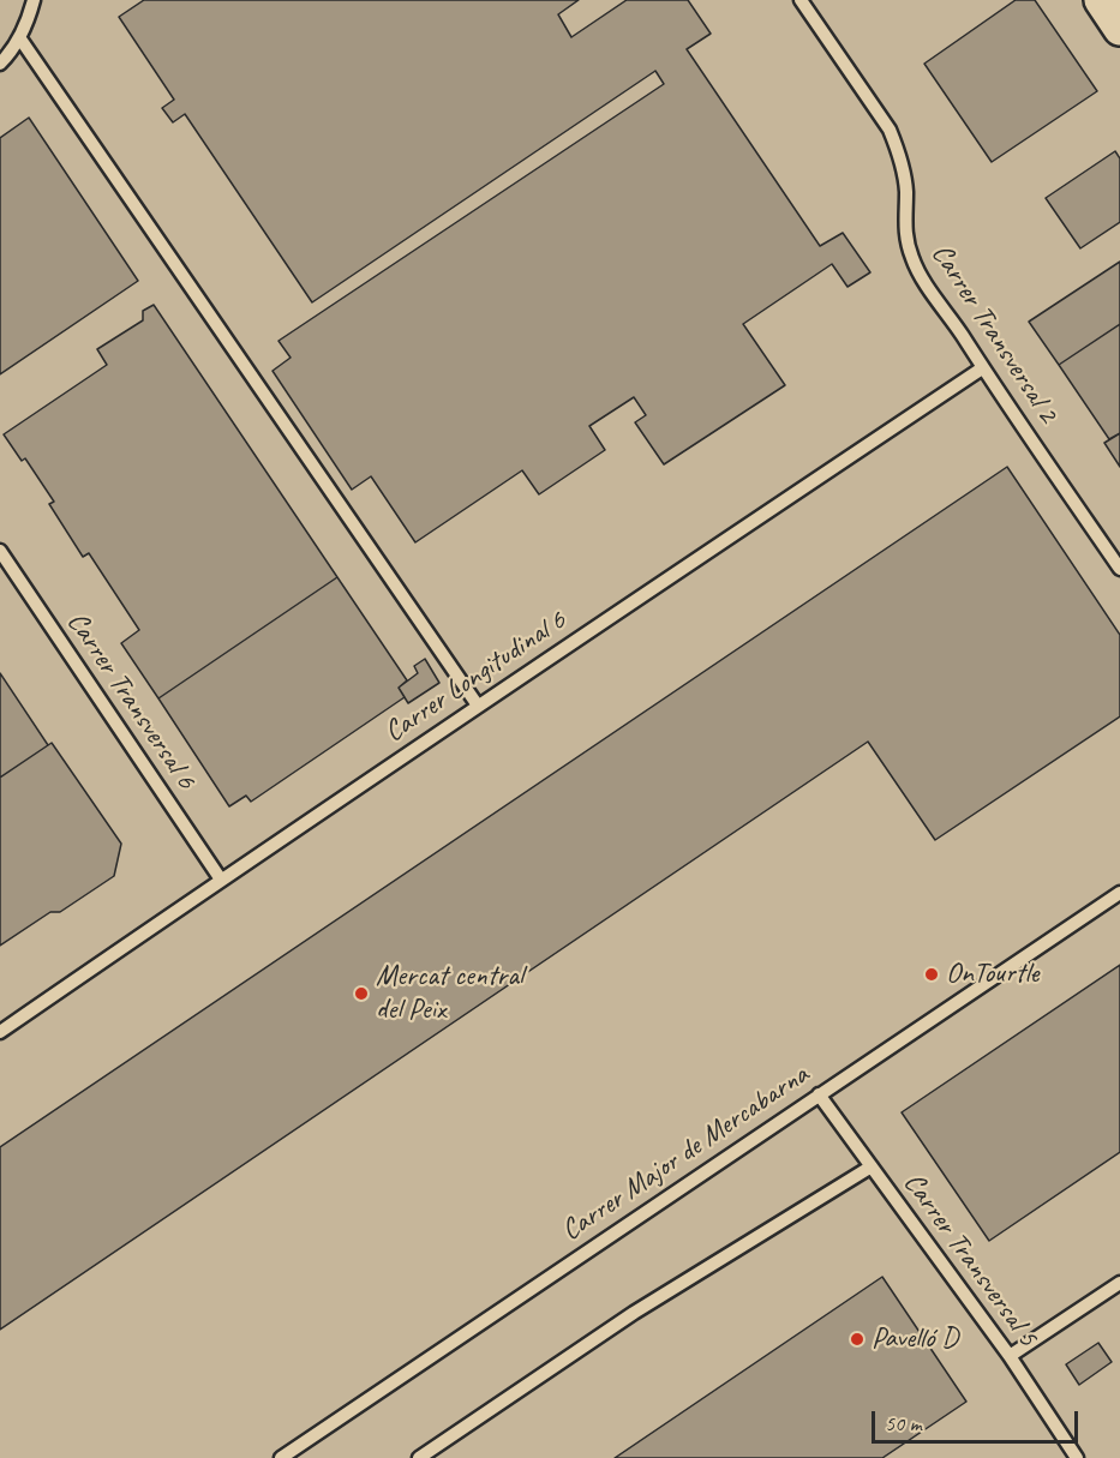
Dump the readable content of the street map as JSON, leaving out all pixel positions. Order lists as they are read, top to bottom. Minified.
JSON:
{"streets":{"lane":["Carrer Transversal 2","Carrer Longitudinal 6","Carrer Transversal 6","Carrer Major de Mercabarna","Carrer Transversal 5"]},"crossings":[["Carrer Transversal 2","Carrer Longitudinal 6"],["Carrer Longitudinal 6","Carrer Transversal 6"],["Carrer Major de Mercabarna","Carrer Transversal 5"]],"places":["OnTourtle","Mercat central del Peix","Pavelló D"],"scale_bar":"50 m"}
